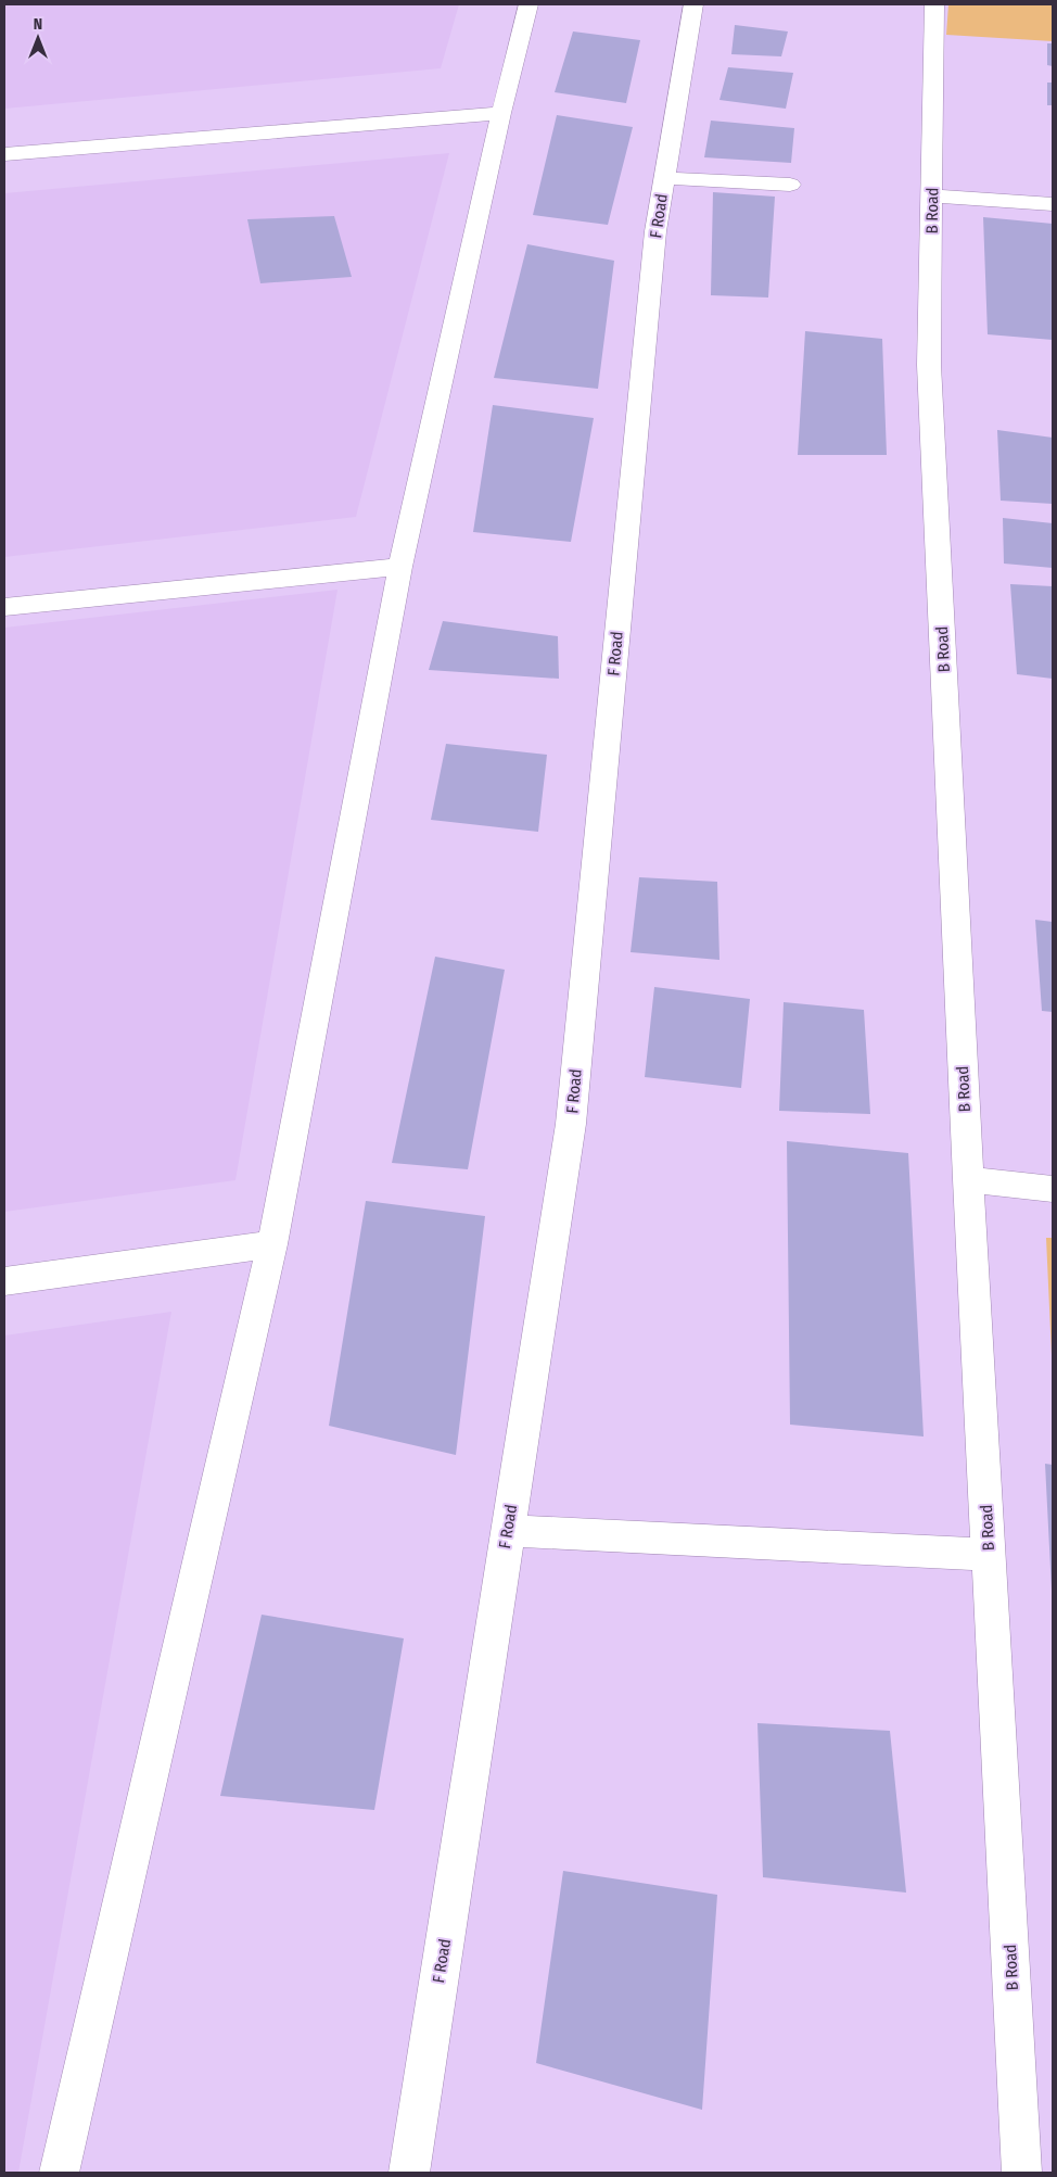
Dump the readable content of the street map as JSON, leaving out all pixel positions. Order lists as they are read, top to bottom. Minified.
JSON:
{"streets":{"street":["B Road","F Road"]},"north":"top"}
